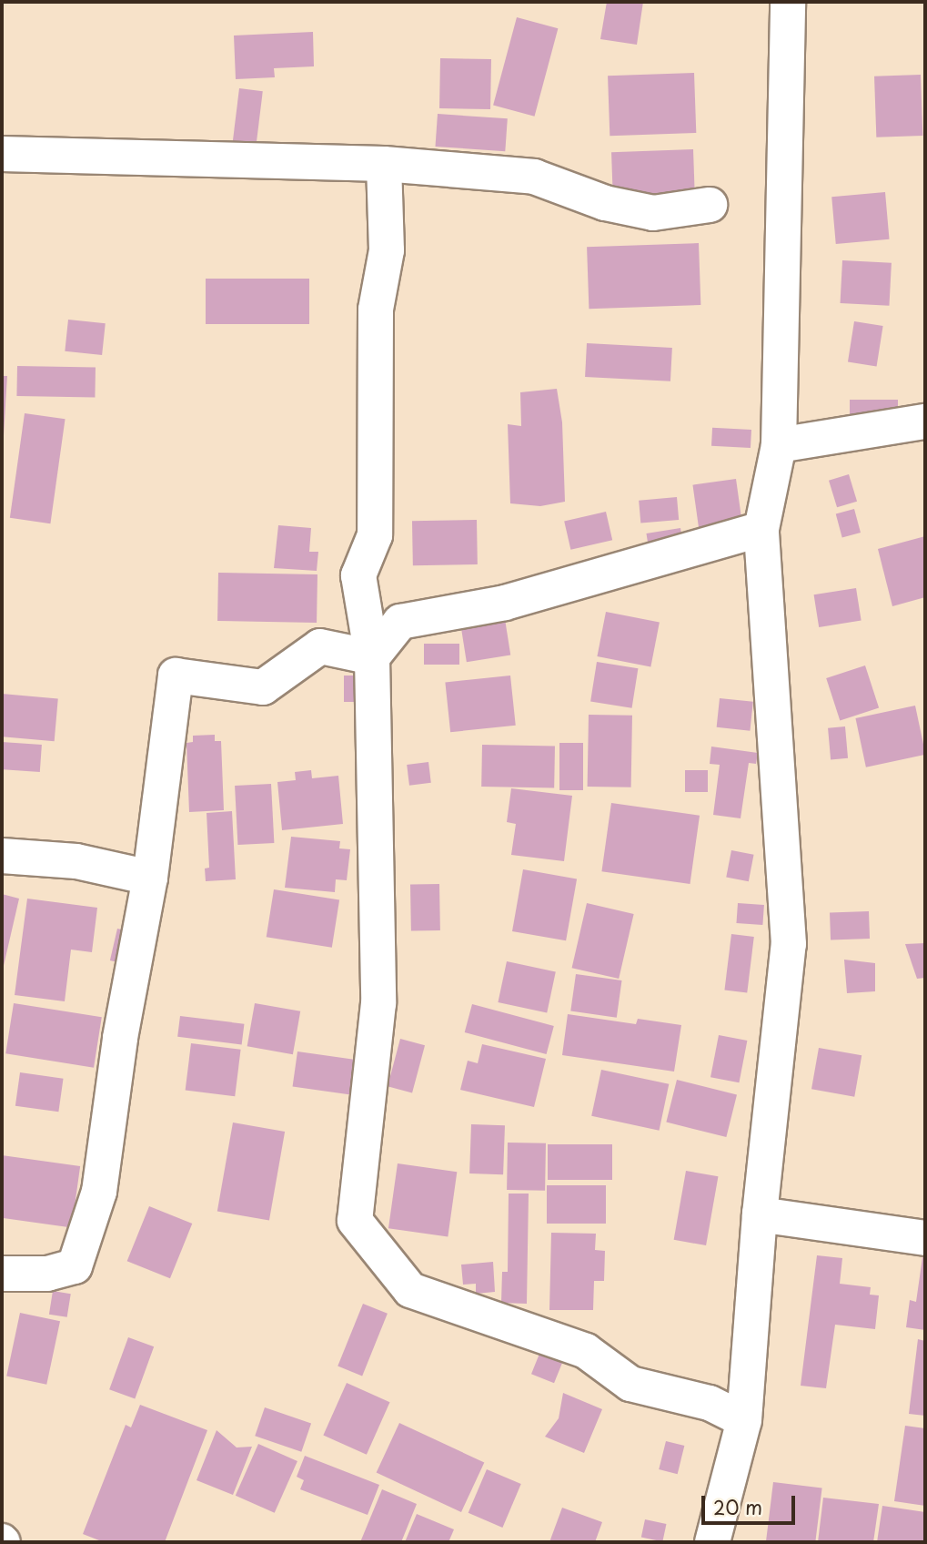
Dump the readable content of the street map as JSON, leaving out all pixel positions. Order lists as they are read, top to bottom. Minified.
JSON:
{"scale_bar":"20 m"}
